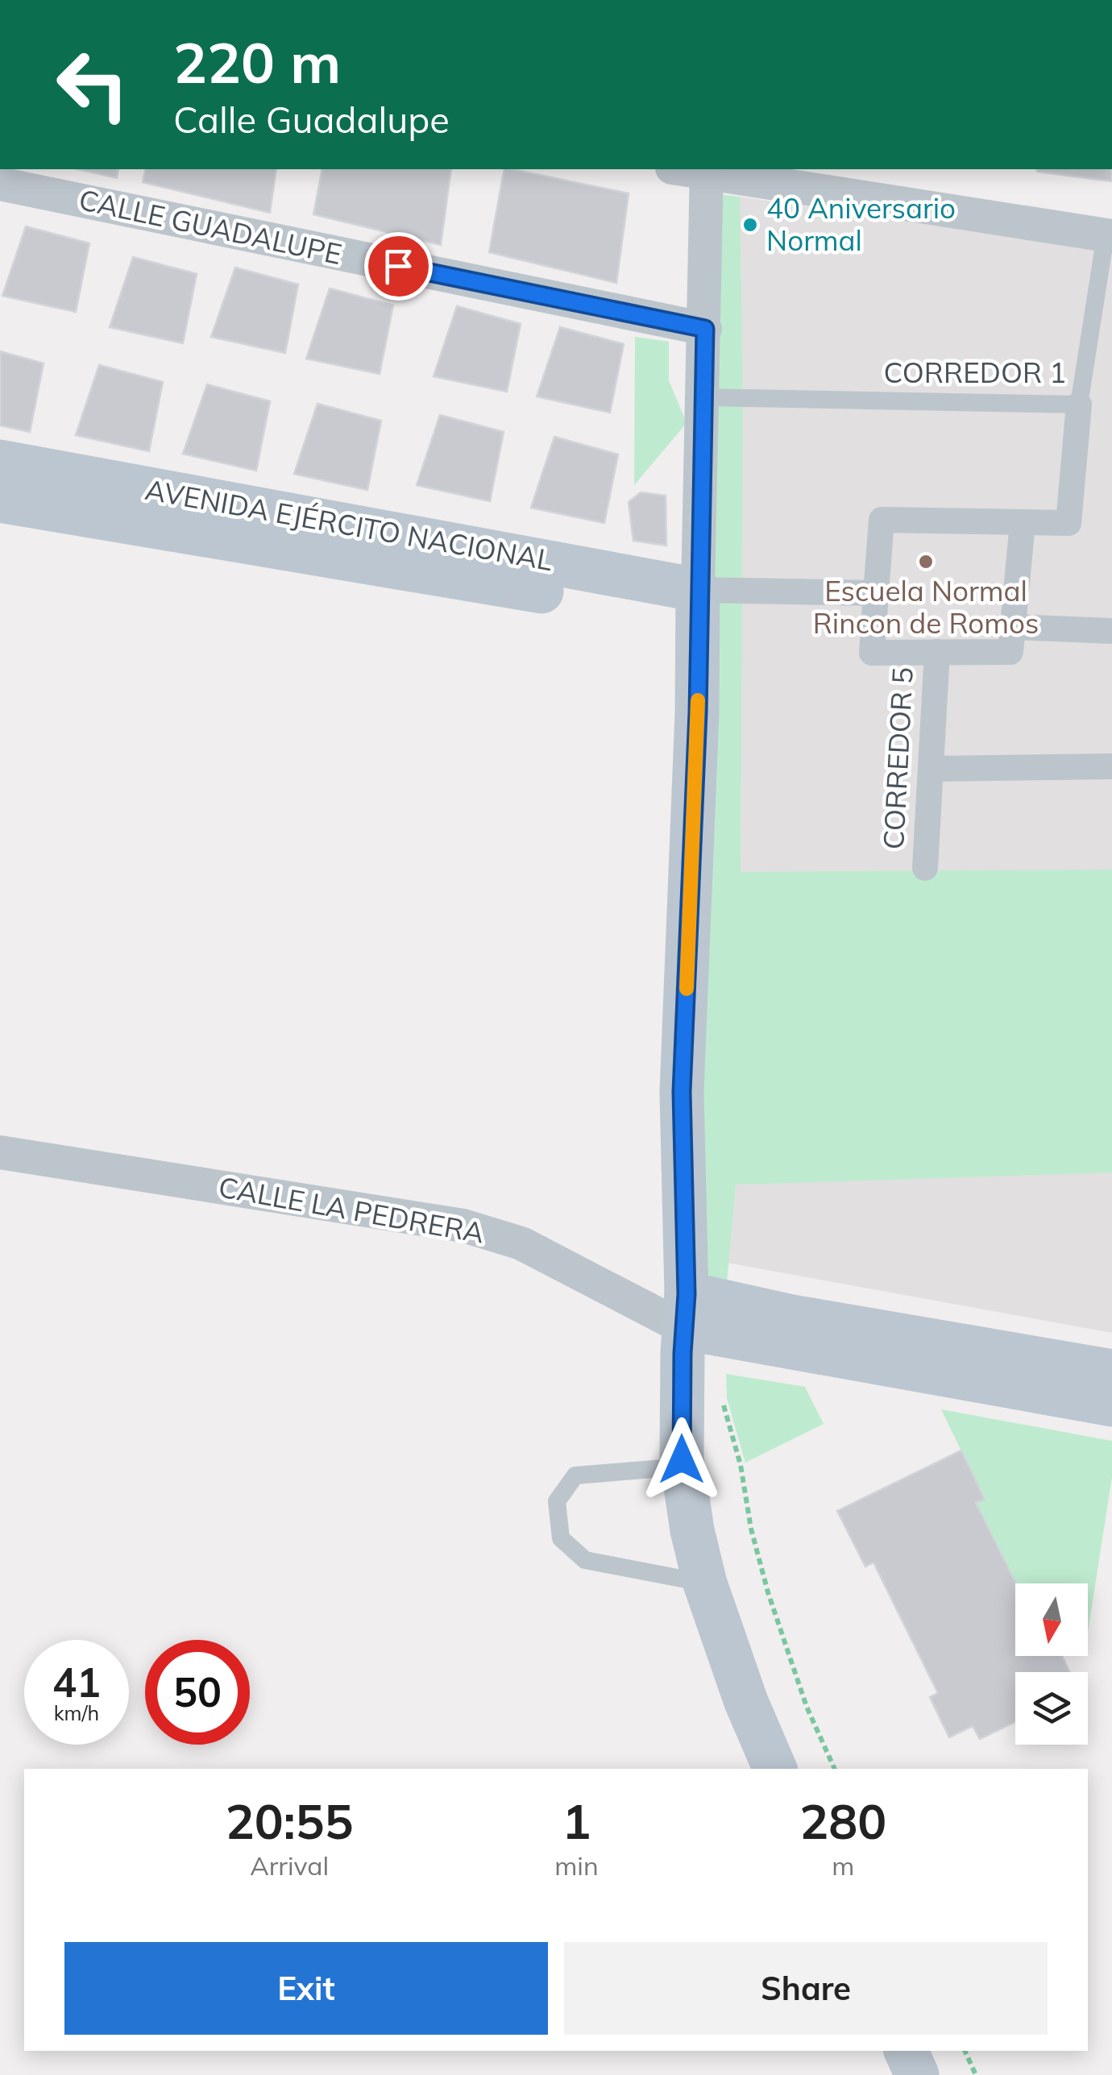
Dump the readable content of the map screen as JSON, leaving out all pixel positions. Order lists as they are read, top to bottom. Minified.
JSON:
{"streets":{"main road":["AVENIDA EJÉRCITO NACIONAL","CALLE LA PEDRERA"],"street":["CALLE GUADALUPE","CORREDOR 5"],"lane":["CORREDOR 1"]},"places":["40 Aniversario Normal","Escuela Normal Rincon de Romos"],"north":"bottom","page":{"turn":["220 m","Calle Guadalupe"],"speed":"41 km/h","limit":"50","eta":["20:55","Arrival","1","min","280","m"],"buttons":["Exit","Share"]}}
